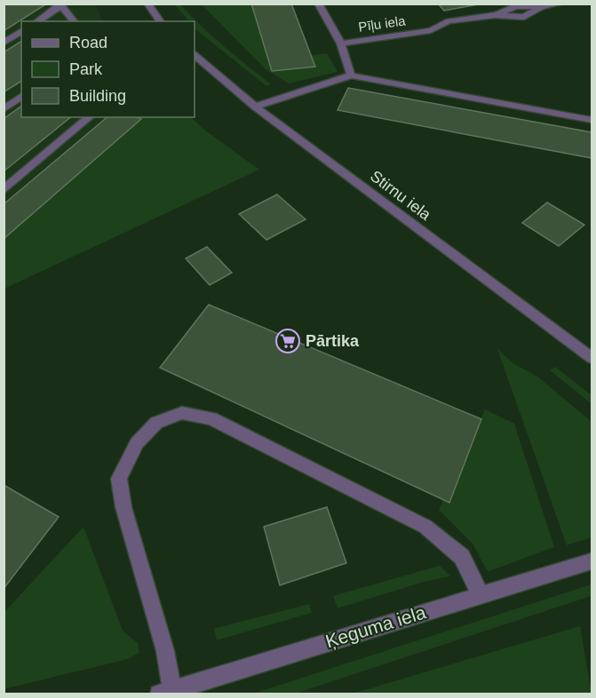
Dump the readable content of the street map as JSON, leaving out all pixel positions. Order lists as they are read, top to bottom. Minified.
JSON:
{"streets":{"street":["Pīļu iela","Stirnu iela","Ķeguma iela"]},"places":{"supermarket":["Pārtika"]},"legend":["Road","Park","Building"]}
